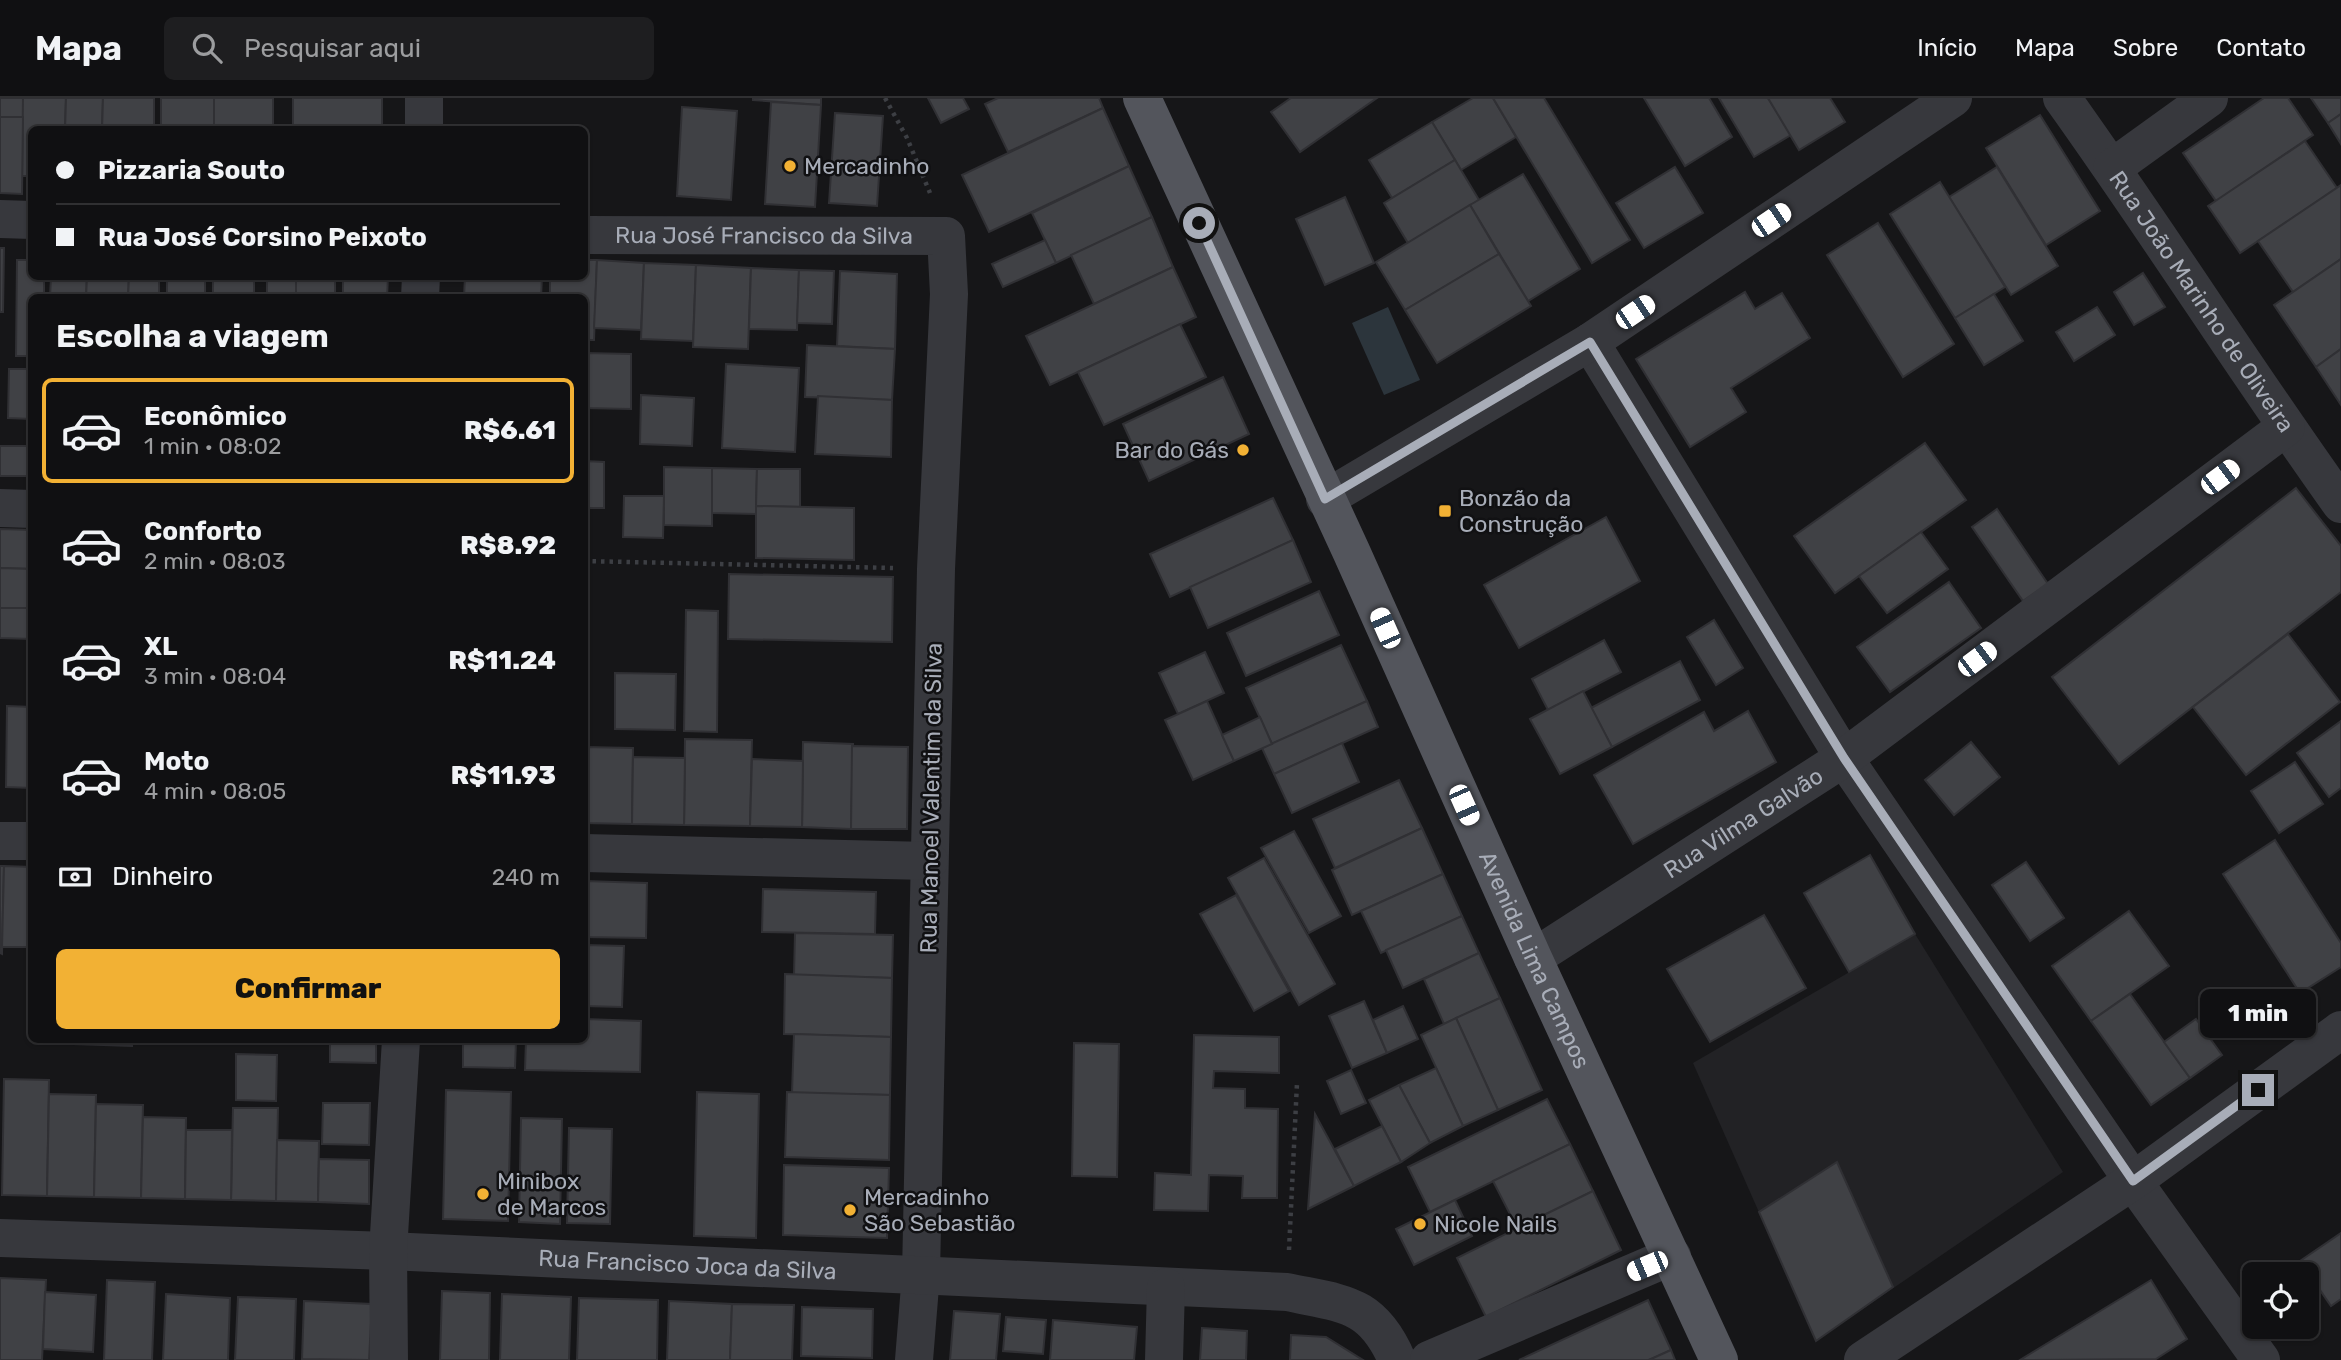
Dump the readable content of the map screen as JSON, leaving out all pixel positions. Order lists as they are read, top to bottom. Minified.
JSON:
{"streets":{"main road":["Avenida Lima Campos"],"street":["Rua José Francisco da Silva","Rua João Marinho de Oliveira","Rua Manoel Valentim da Silva","Rua Vilma Galvão","Rua Francisco Joca da Silva"]},"crossings":[["Rua José Francisco da Silva","Rua Manoel Valentim da Silva"],["Rua João Marinho de Oliveira","Rua Vilma Galvão"],["Rua Manoel Valentim da Silva","Rua Francisco Joca da Silva"],["Rua Vilma Galvão","Avenida Lima Campos"]],"places":{"other":["Mercadinho","Bar do Gás","Minibox de Marcos","Mercadinho São Sebastião","Nicole Nails"],"transit":["Bonzão da Construção"]},"page":{"header":"Mapa","search":"Pesquisar aqui","nav":["Início","Mapa","Sobre","Contato"],"banner":["Pizzaria Souto","Rua José Corsino Peixoto"],"heading":"Escolha a viagem","list":[{"name":"Econômico","note":"1 min · 08:02","value":"R$6.61"},{"name":"Conforto","note":"2 min · 08:03","value":"R$8.92"},{"name":"XL","note":"3 min · 08:04","value":"R$11.24"},{"name":"Moto","note":"4 min · 08:05","value":"R$11.93"}],"pay":["Dinheiro","240 m"],"buttons":"Confirmar","bubble":"1 min"}}
